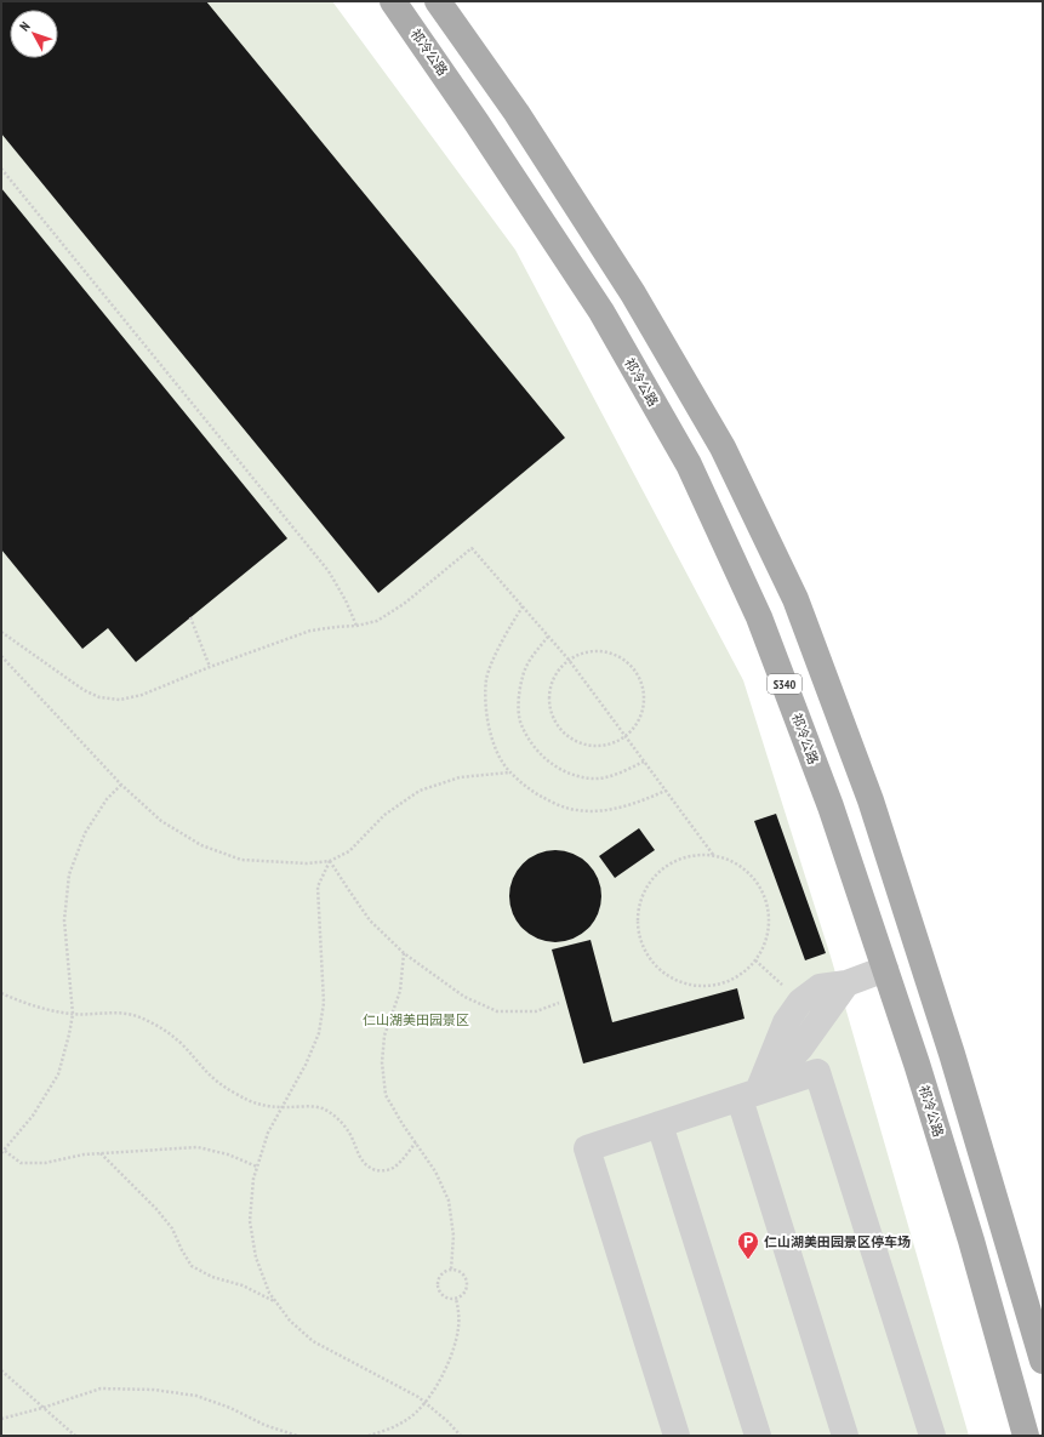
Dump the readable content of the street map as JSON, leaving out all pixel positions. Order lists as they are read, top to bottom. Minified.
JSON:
{"streets":{"main road":["祁冷公路","S340"]},"parks":["仁山湖美田园景区"],"places":{"parking":["仁山湖美田园景区停车场"]},"north":"top left"}
